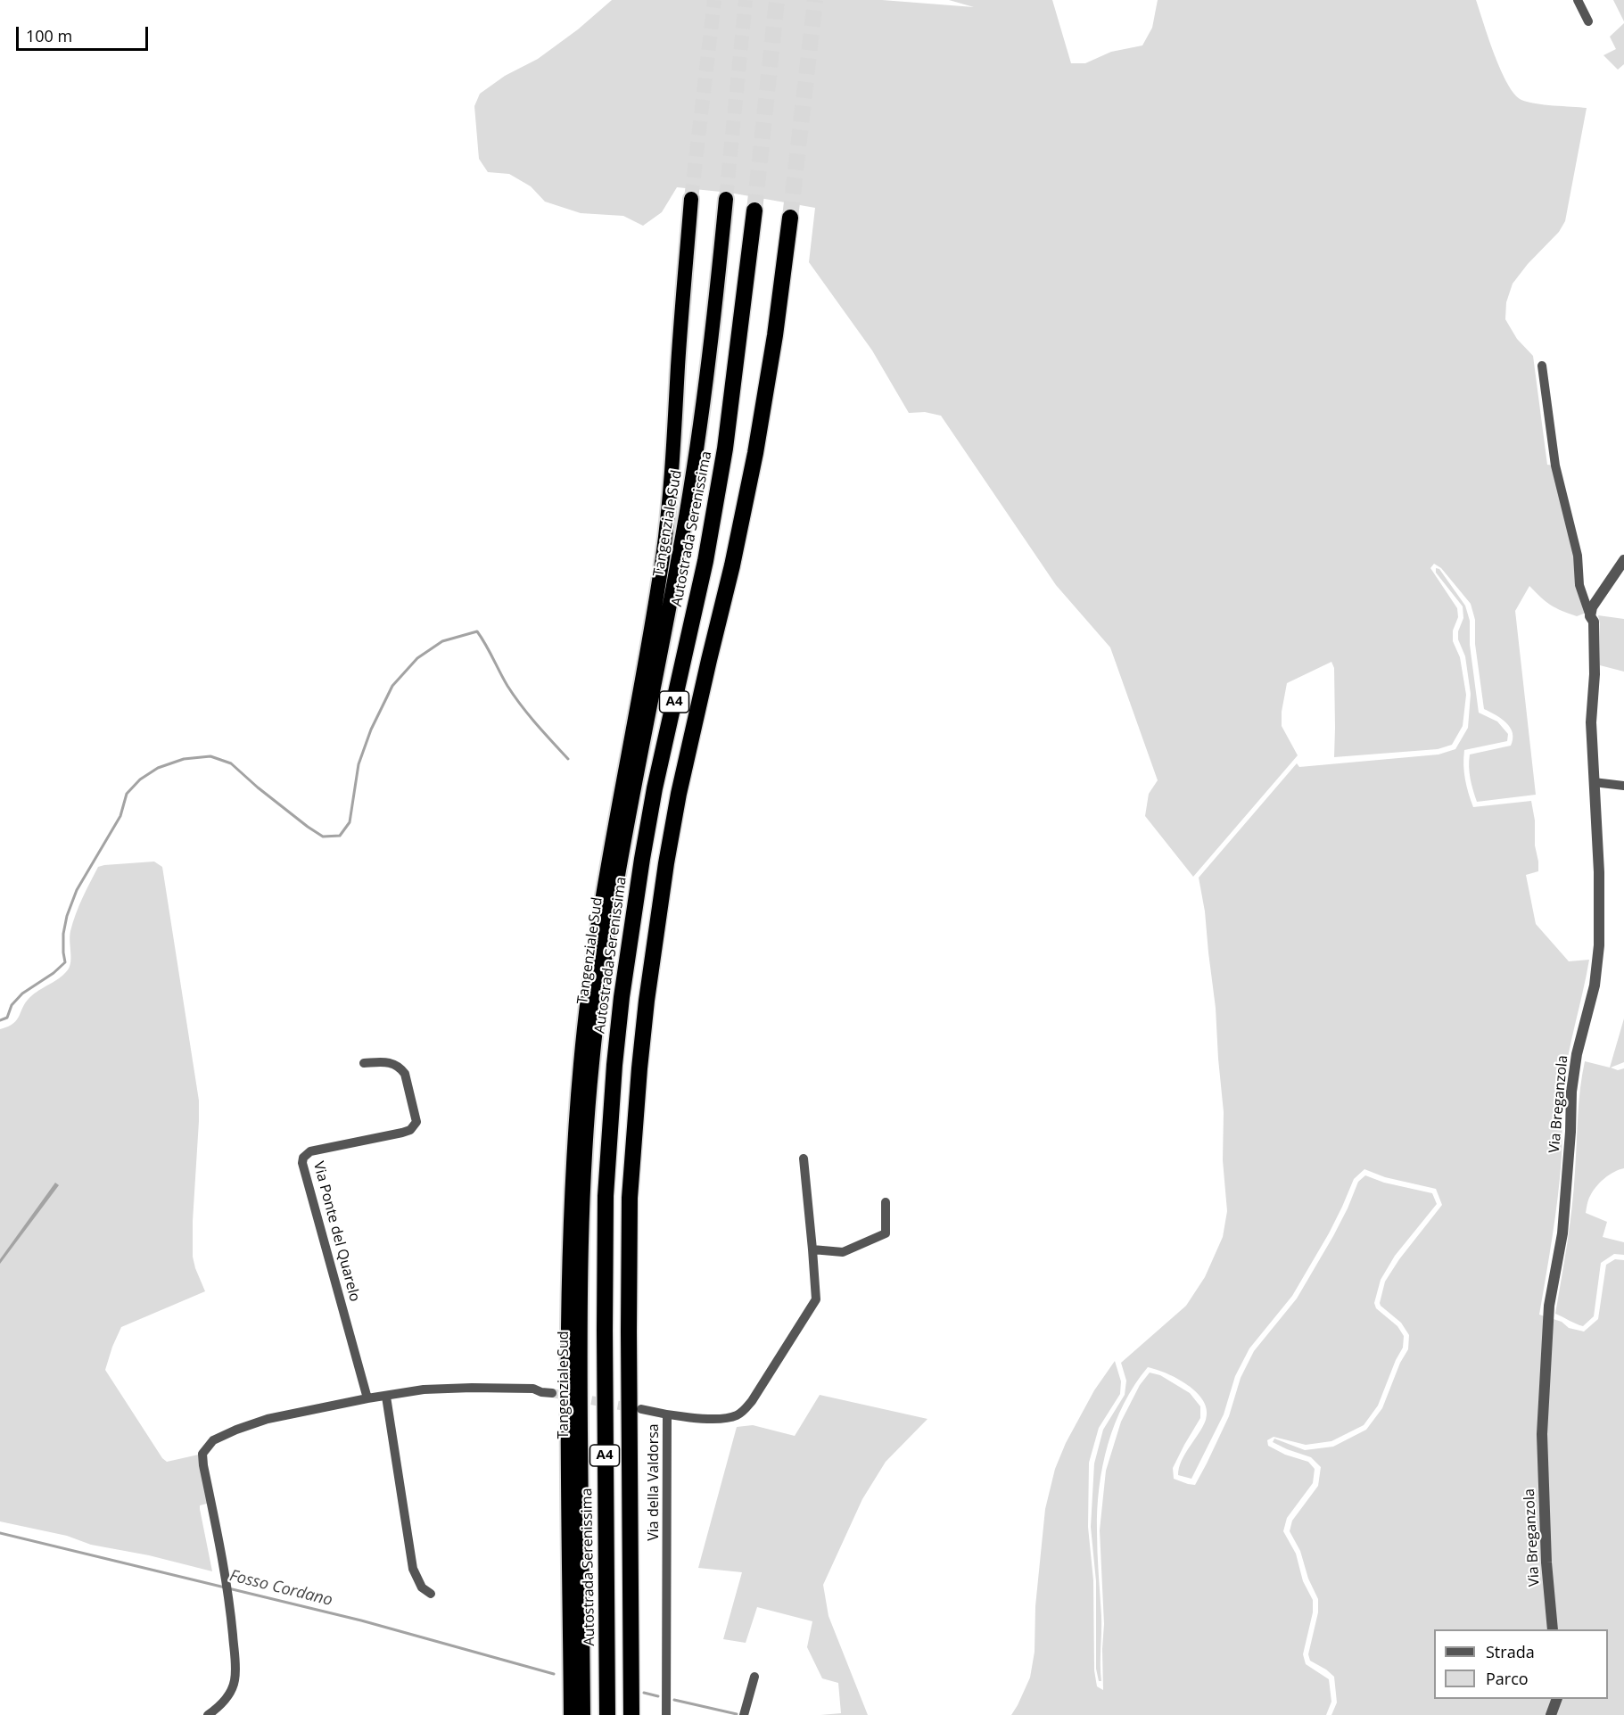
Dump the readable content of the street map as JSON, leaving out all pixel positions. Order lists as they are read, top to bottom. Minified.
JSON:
{"streets":{"highway":["Tangenziale Sud","Autostrada Serenissima","A4"],"street":["Via Breganzola","Via Ponte del Quarelo","Via della Valdorsa"]},"water":["Fosso Cordano"],"legend":["Strada","Parco"],"scale_bar":"100 m"}
